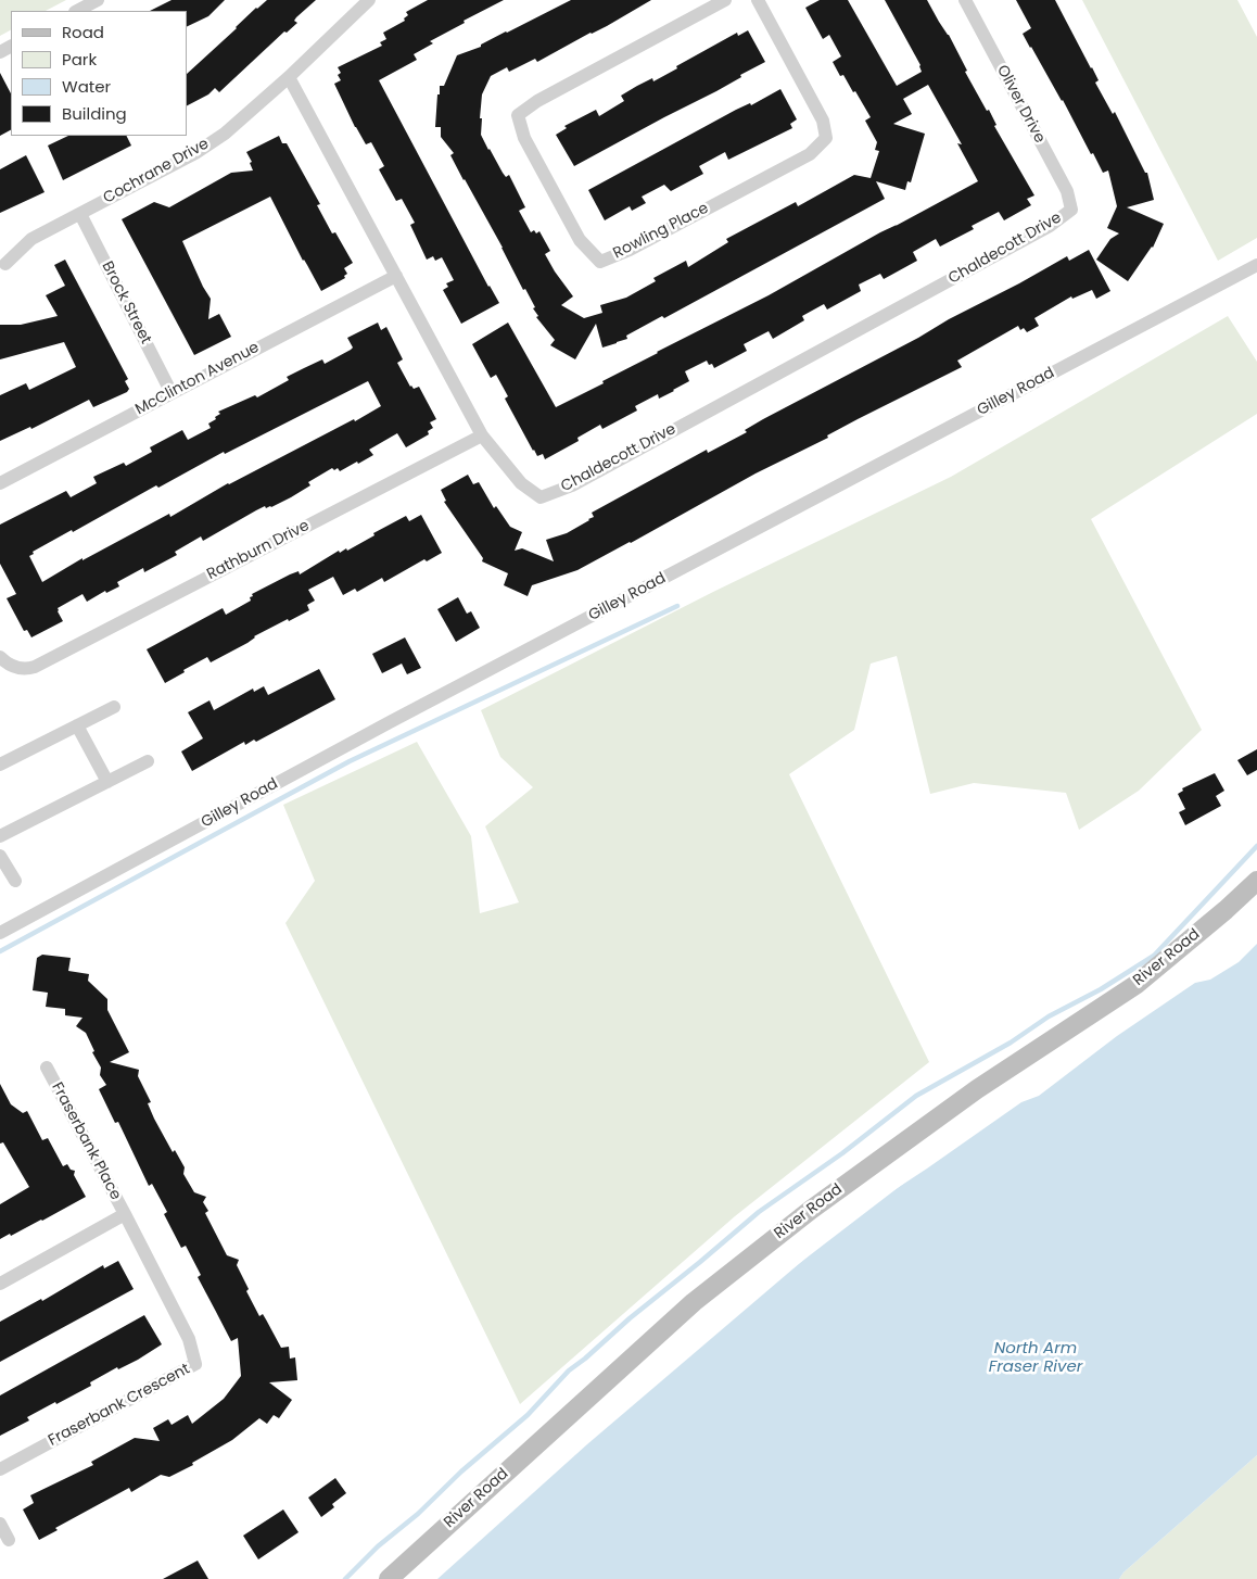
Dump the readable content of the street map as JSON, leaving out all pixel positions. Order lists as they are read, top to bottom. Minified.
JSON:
{"streets":{"street":["Oliver Drive","Cochrane Drive","Rowling Place","Chaldecott Drive","Brock Street","McClinton Avenue","Gilley Road","Rathburn Drive","River Road","Fraserbank Place","Fraserbank Crescent"]},"crossings":[["Oliver Drive","Chaldecott Drive"],["Cochrane Drive","Chaldecott Drive"],["Cochrane Drive","Brock Street"],["Chaldecott Drive","McClinton Avenue"],["Chaldecott Drive","Rathburn Drive"],["Brock Street","McClinton Avenue"],["Fraserbank Place","Fraserbank Crescent"]],"water":["North Arm Fraser River"],"legend":["Road","Park","Water","Building"]}
